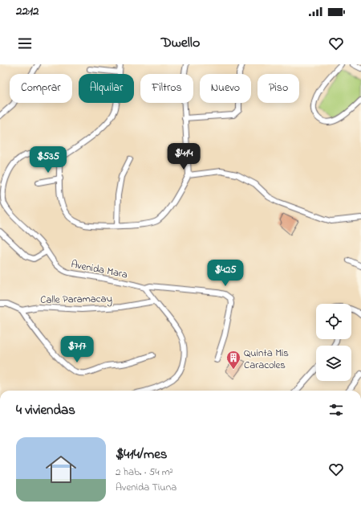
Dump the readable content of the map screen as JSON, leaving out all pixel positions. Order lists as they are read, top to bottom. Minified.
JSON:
{"streets":{"street":["Avenida Mara","Calle Paramacay"]},"places":{"building":["Quinta Mis Caracoles"]},"page":{"status":"22:12","header":"Dwello","chip":["Comprar","Alquilar","Filtros","Nuevo","Piso"],"price":["$414","$535","$425","$717"],"heading":"4 viviendas","list":[{"name":"$414/mes","note":"2 hab. · 54 m² · Avenida Tiuna"}]}}
